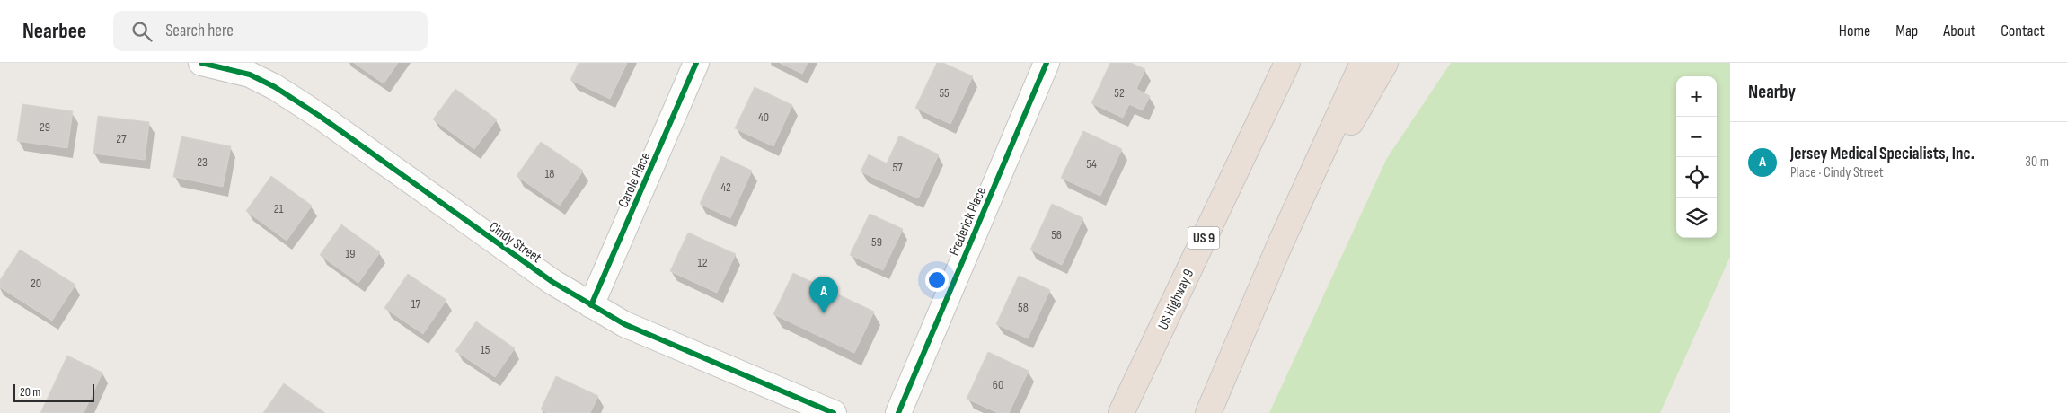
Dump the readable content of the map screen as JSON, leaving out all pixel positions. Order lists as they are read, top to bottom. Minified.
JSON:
{"streets":{"highway":["US 9","US Highway 9"],"street":["Carole Place","Frederick Place","Cindy Street"]},"crossings":[["Carole Place","Cindy Street"]],"house_numbers":["55","52","40","29","27","23","54","57","18","42","21","56","59","19","12","20","17","58","15","60"],"scale_bar":"20 m","page":{"header":"Nearbee","search":"Search here","nav":["Home","Map","About","Contact"],"heading":"Nearby","map_buttons":["+","−"],"list":[{"mark":"A","name":"Jersey Medical Specialists, Inc.","note":"Place · Cindy Street","value":"30 m"}],"pins":"A","scale":"20 m"}}
